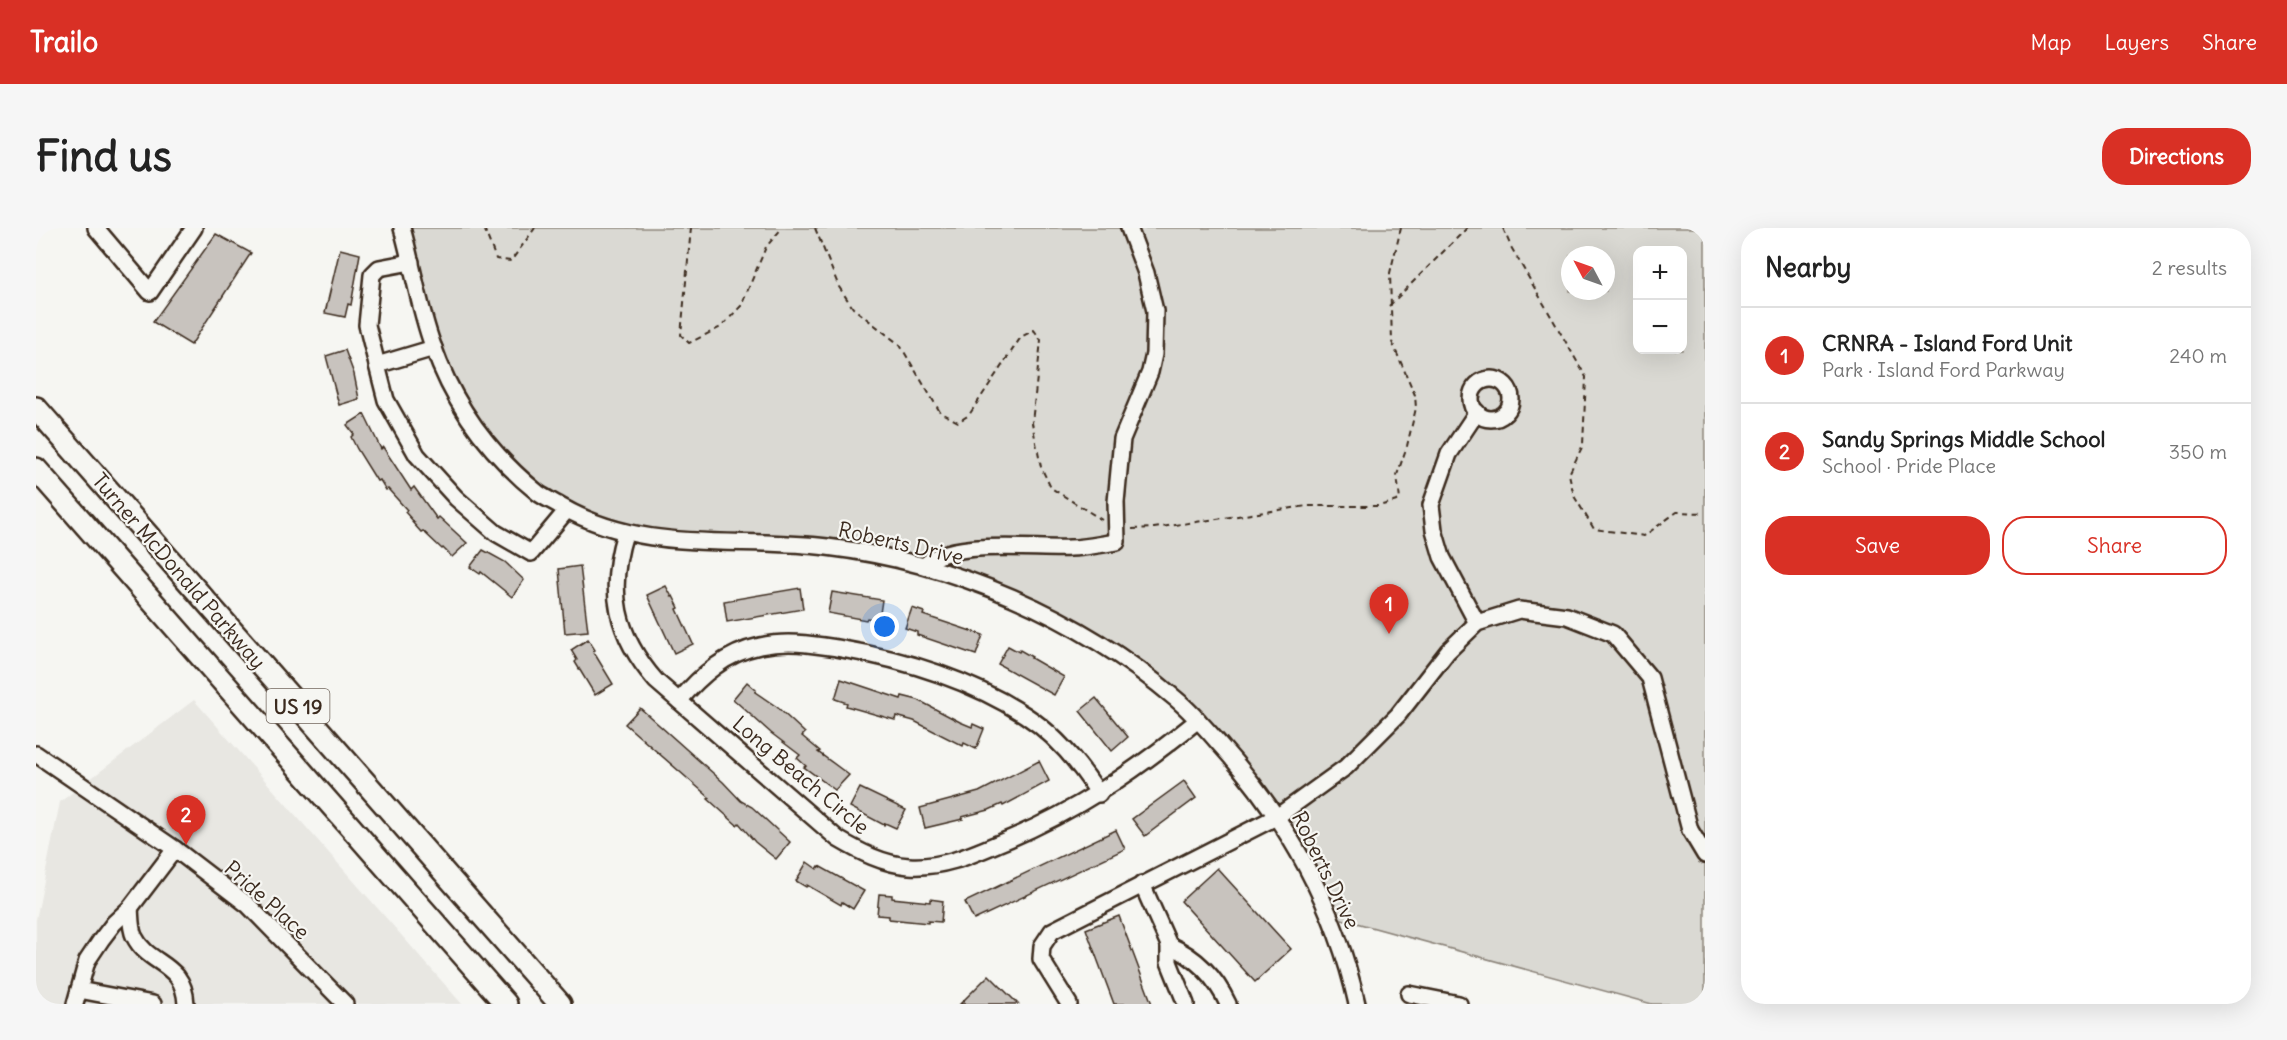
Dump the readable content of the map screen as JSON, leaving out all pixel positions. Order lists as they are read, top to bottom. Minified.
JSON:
{"streets":{"highway":["Turner McDonald Parkway","US 19"],"street":["Roberts Drive","Long Beach Circle","Pride Place"]},"crossings":[["Roberts Drive","Long Beach Circle"]],"north":"top left","page":{"header":"Trailo","nav":["Map","Layers","Share"],"buttons":["Directions",["Save","Share"]],"title":"Find us","heading":["Nearby","2 results"],"map_buttons":["+","−"],"list":[{"mark":"1","name":"CRNRA - Island Ford Unit","note":"Park · Island Ford Parkway","value":"240 m"},{"mark":"2","name":"Sandy Springs Middle School","note":"School · Pride Place","value":"350 m"}],"pins":["1","2"]}}
